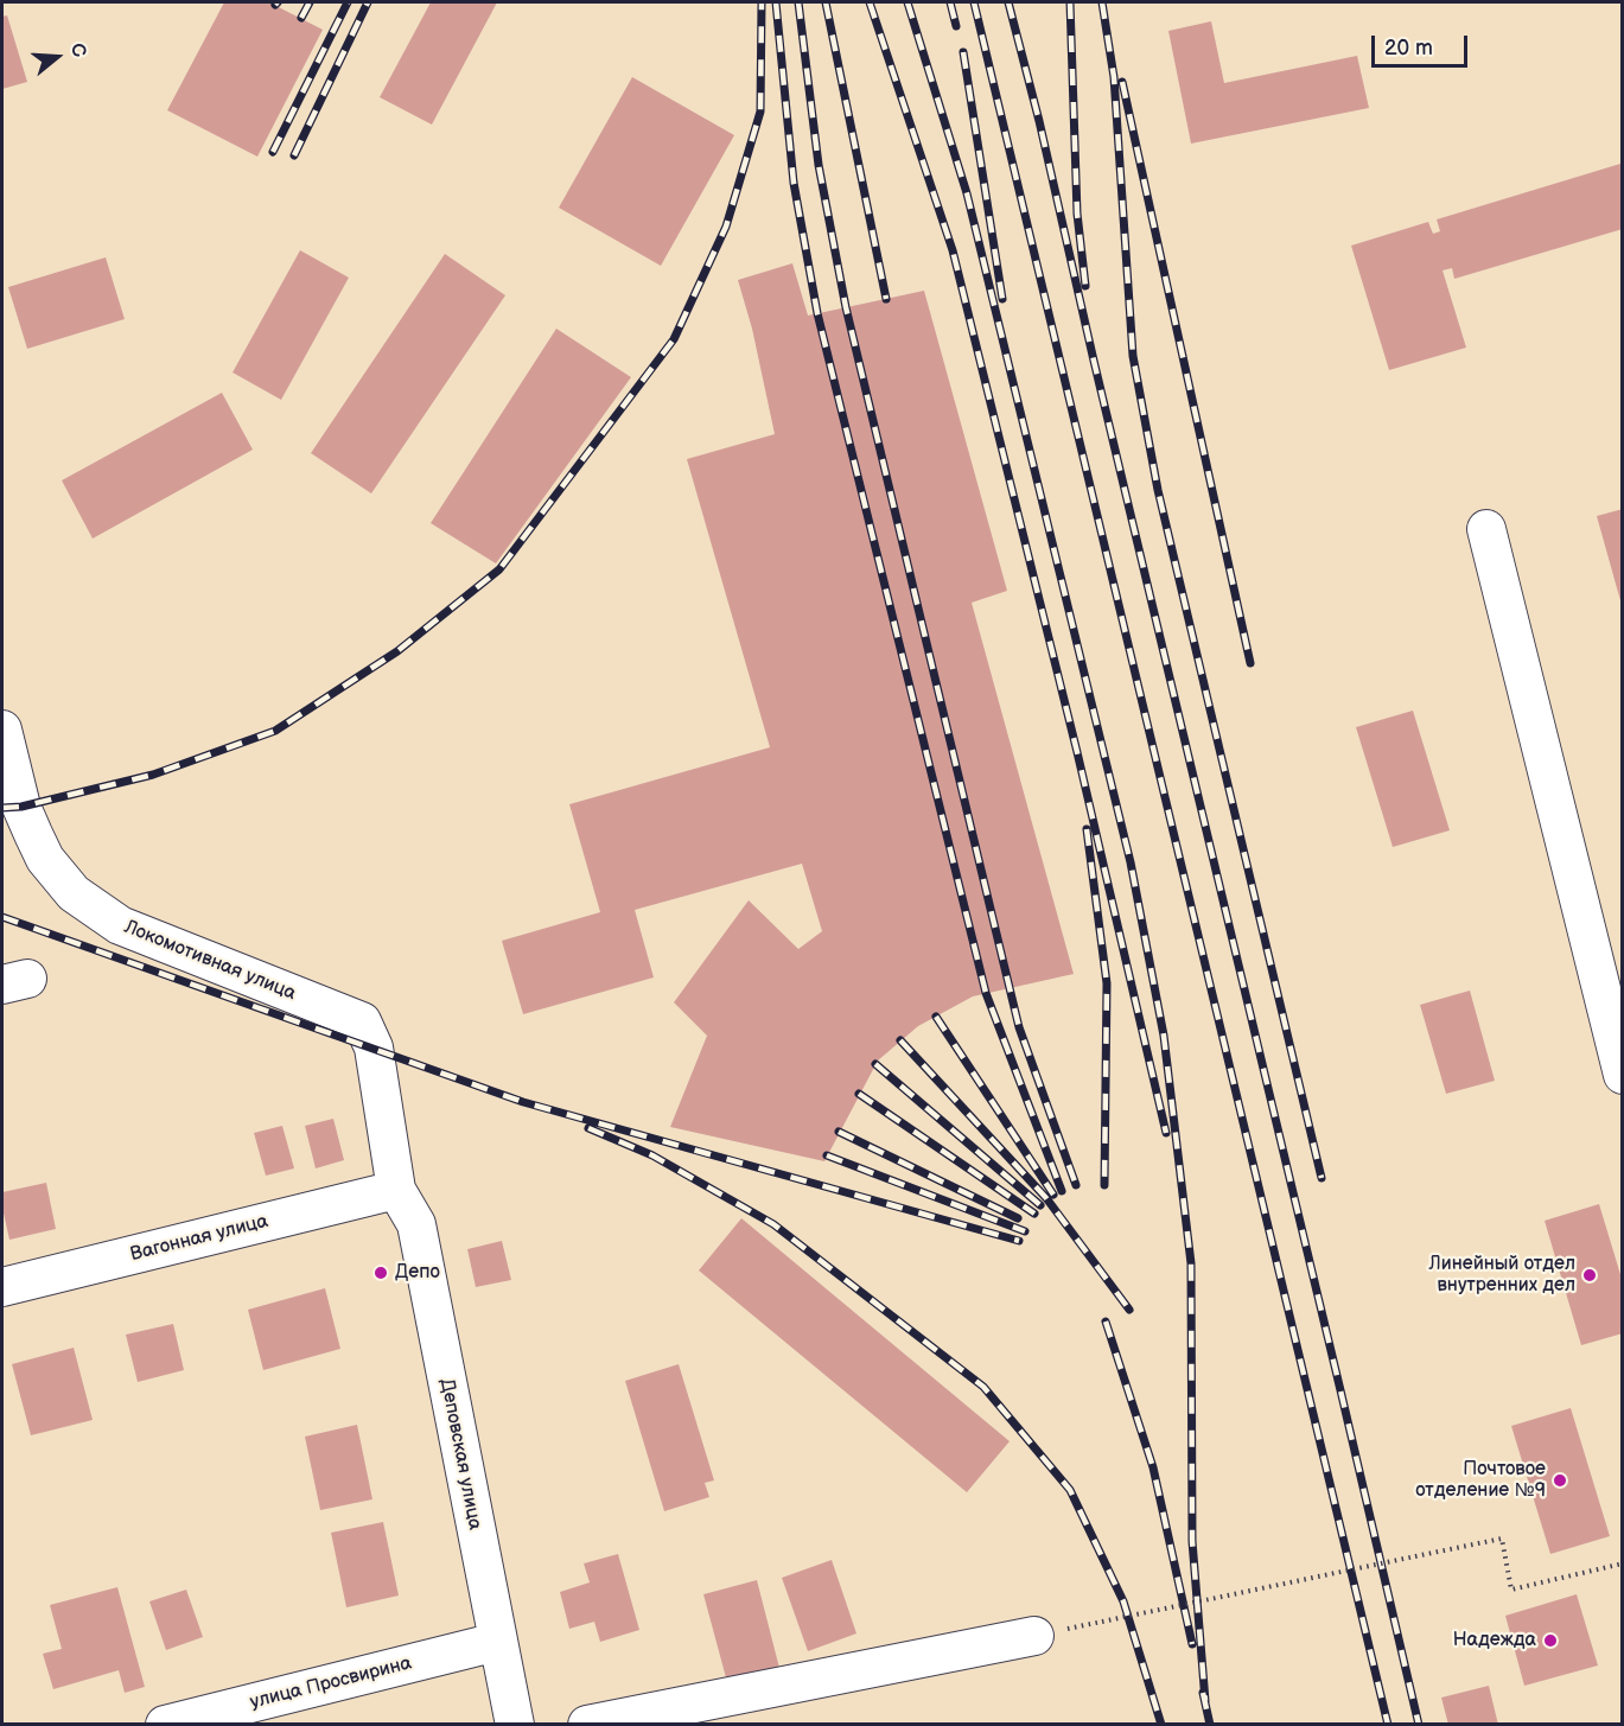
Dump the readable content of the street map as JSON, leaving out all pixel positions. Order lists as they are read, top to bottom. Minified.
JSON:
{"streets":{"street":["Локомотивная улица","Вагонная улица","Деповская улица","улица Просвирина"]},"crossings":[["Локомотивная улица","Вагонная улица"],["Локомотивная улица","Деповская улица"],["Вагонная улица","Деповская улица"],["Деповская улица","улица Просвирина"]],"places":["Депо","Линейный отдел внутренних дел","Почтовое отделение №9","Надежда"],"scale_bar":"20 m","north":"right"}
